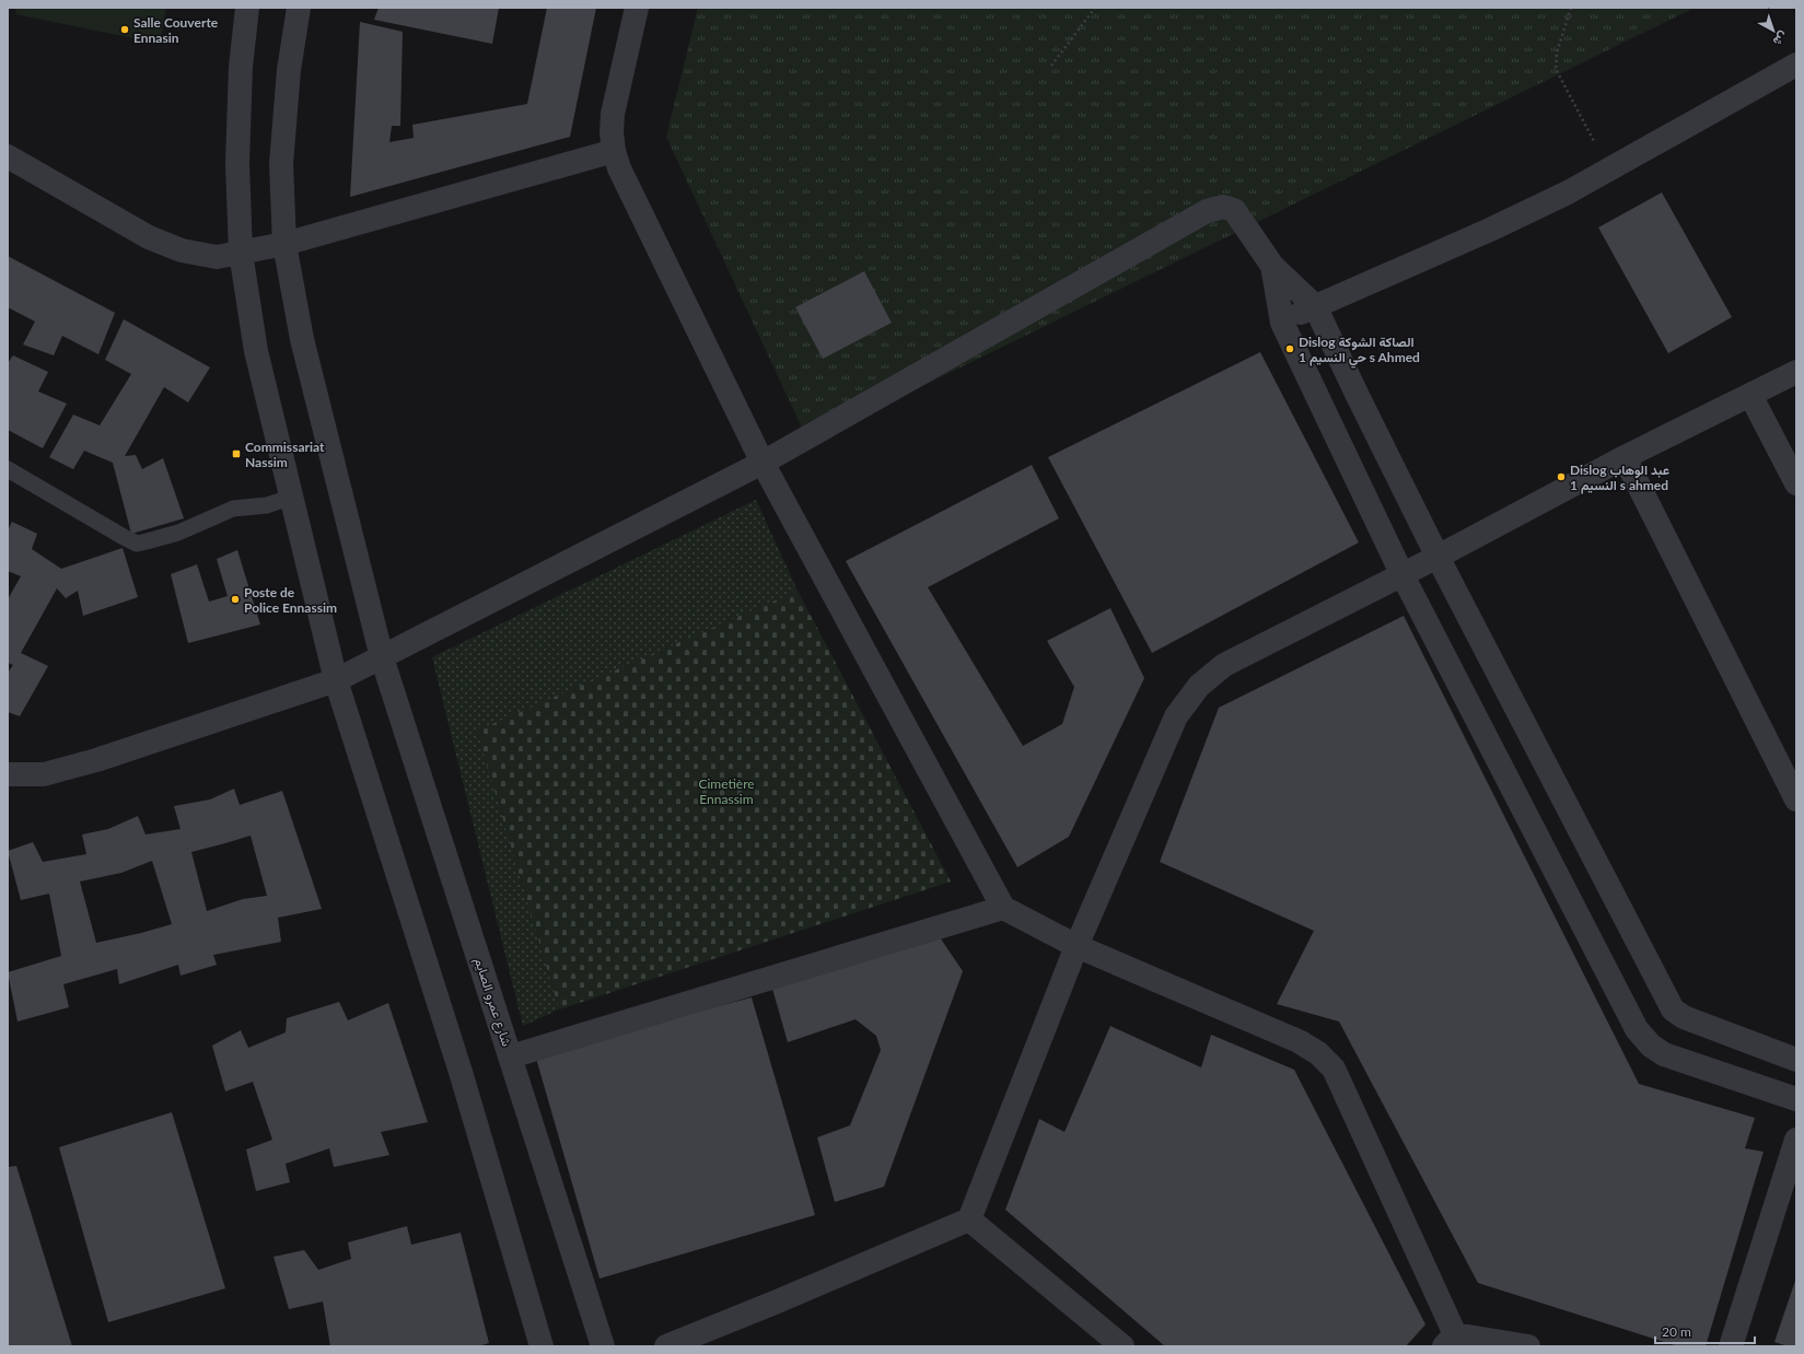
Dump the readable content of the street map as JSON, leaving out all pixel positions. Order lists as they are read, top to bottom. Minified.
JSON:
{"streets":{"street":["شارع عمرو الصايم"]},"parks":["Cimetière Ennassim"],"places":{"other":["Salle Couverte Ennasin","Dislog الصاكة الشوكة حي النسيم 1 s Ahmed","Dislog عبد الوهاب النسيم 1 s ahmed","Poste de Police Ennassim"],"transit":["Commissariat Nassim"]},"scale_bar":"20 m","north":"bottom right"}
